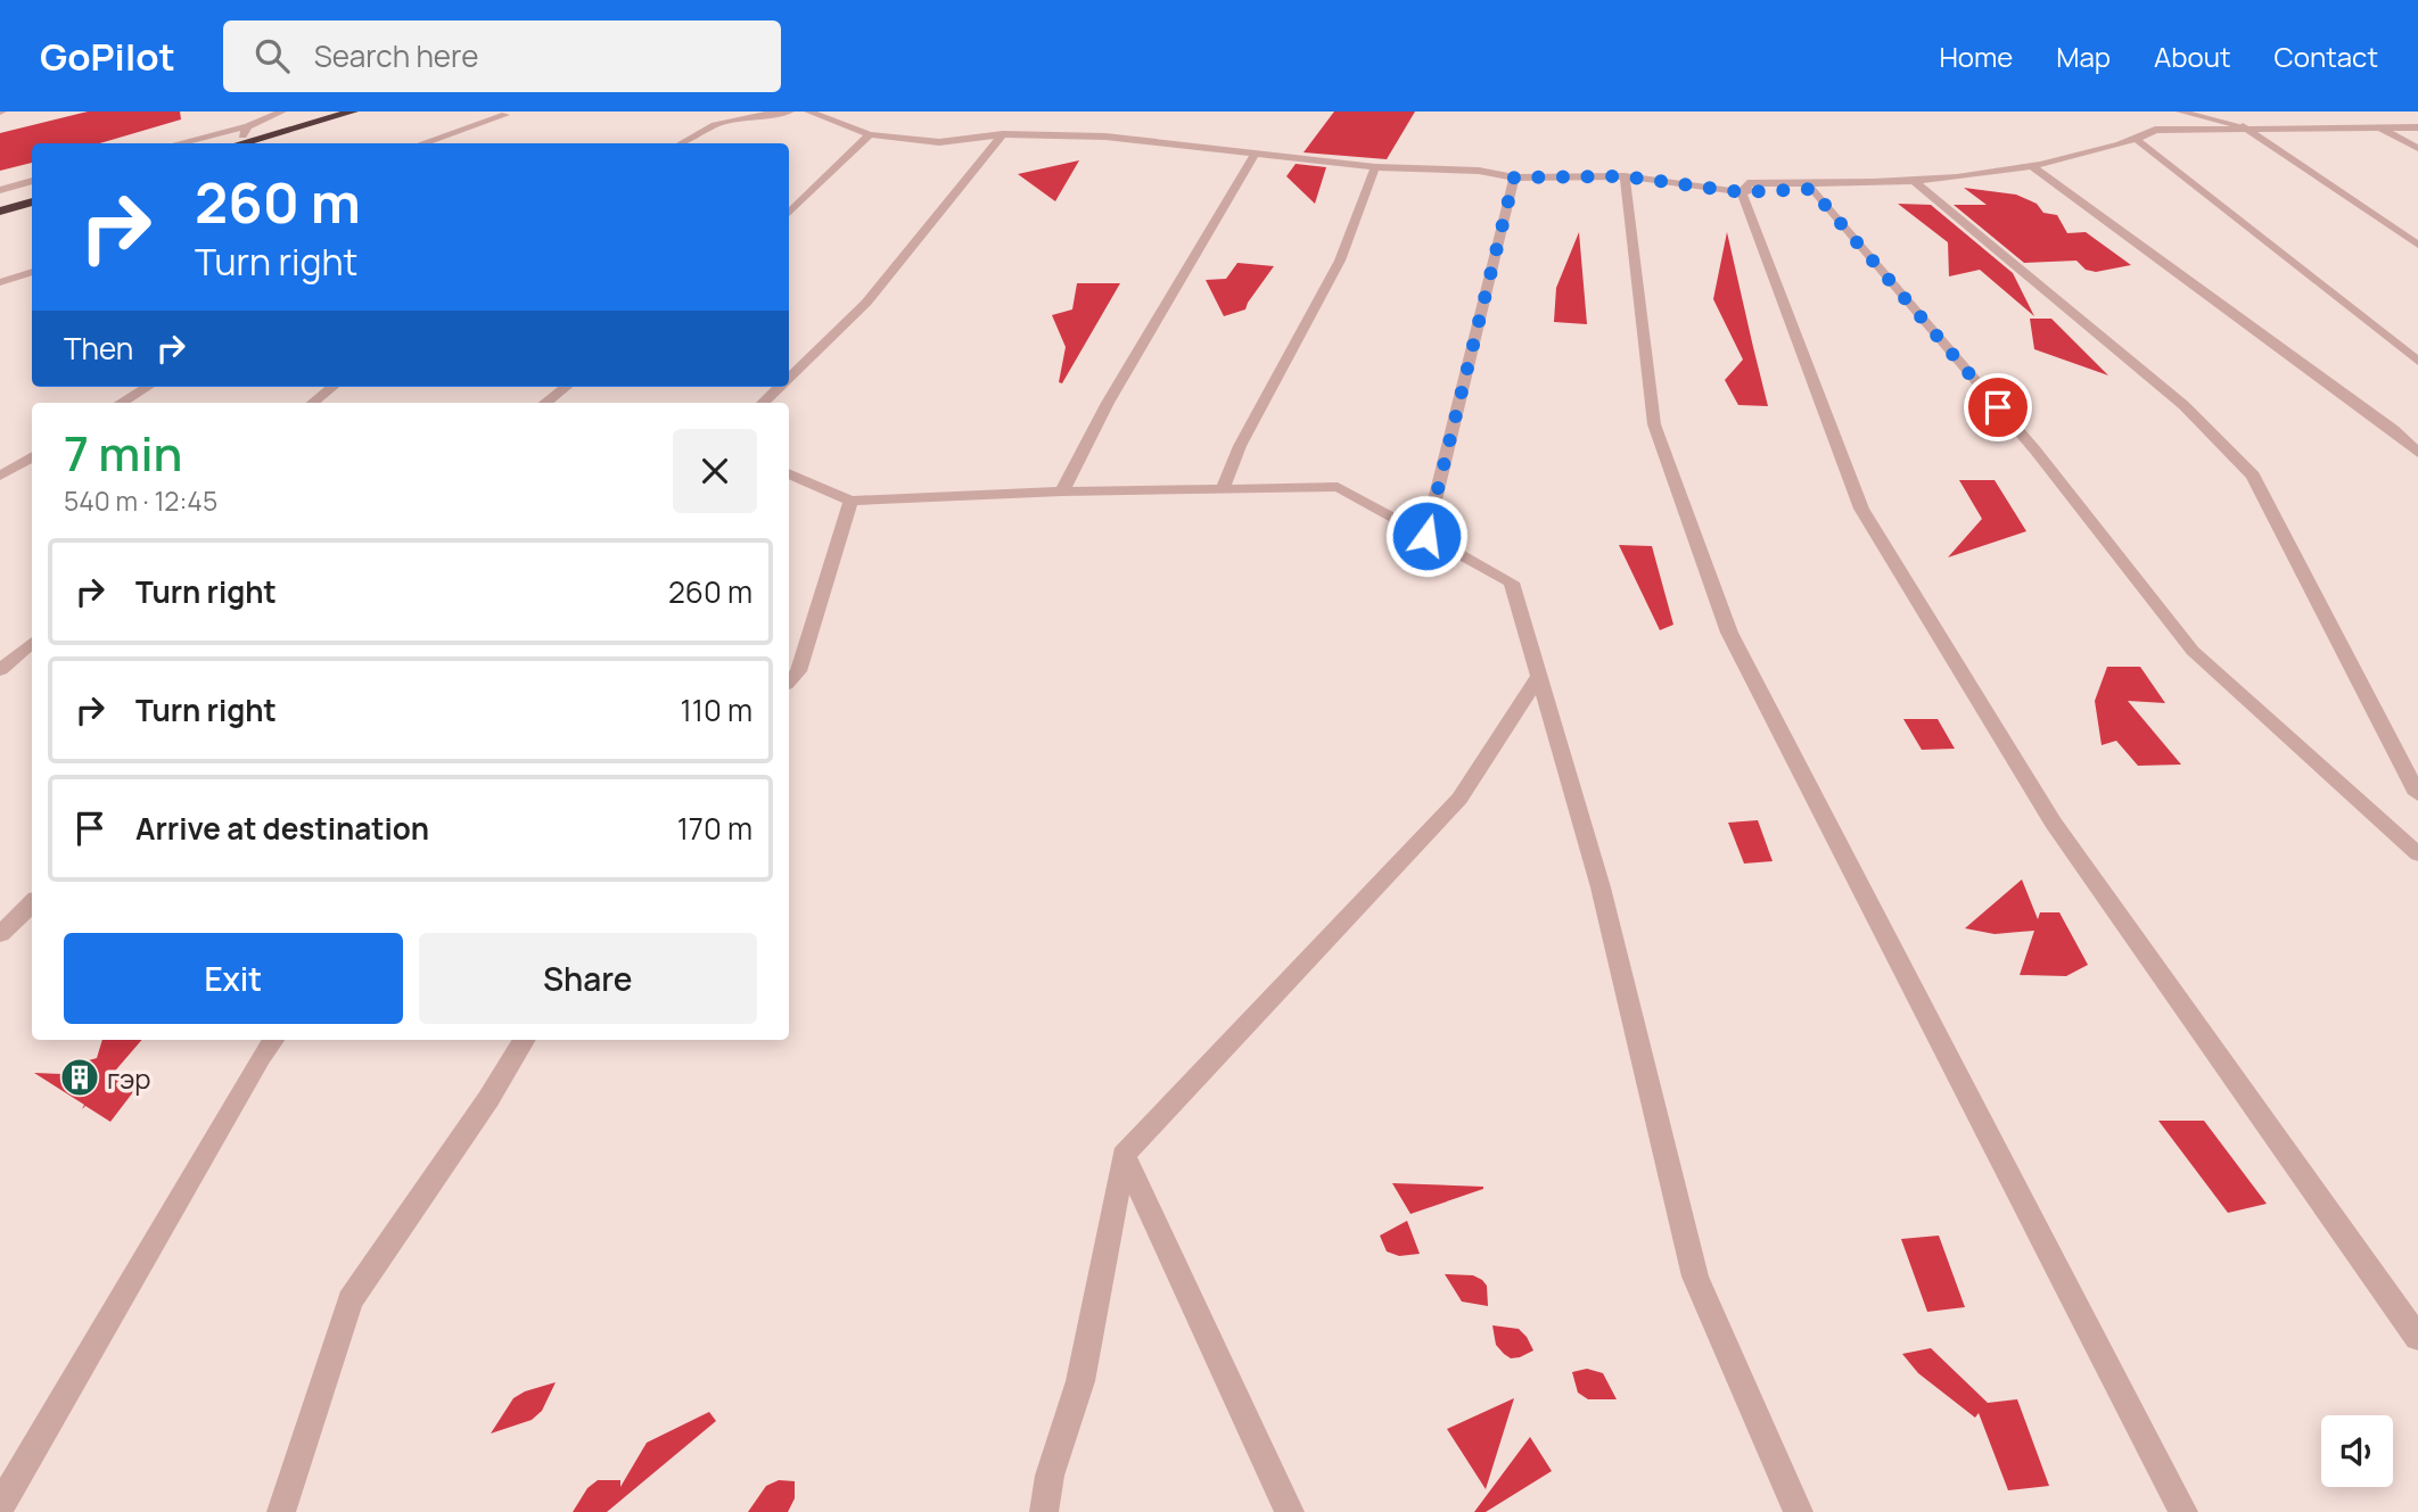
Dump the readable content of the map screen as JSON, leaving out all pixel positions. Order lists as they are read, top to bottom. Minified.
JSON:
{"places":{"building":["гэр"]},"page":{"header":"GoPilot","search":"Search here","nav":["Home","Map","About","Contact"],"turn":["260 m","Turn right"],"then":"Then","heading":["7 min","540 m · 12:45"],"list":[{"name":"Turn right","value":"260 m"},{"name":"Turn right","value":"110 m"},{"name":"Arrive at destination","value":"170 m"}],"buttons":["Exit","Share"]}}
